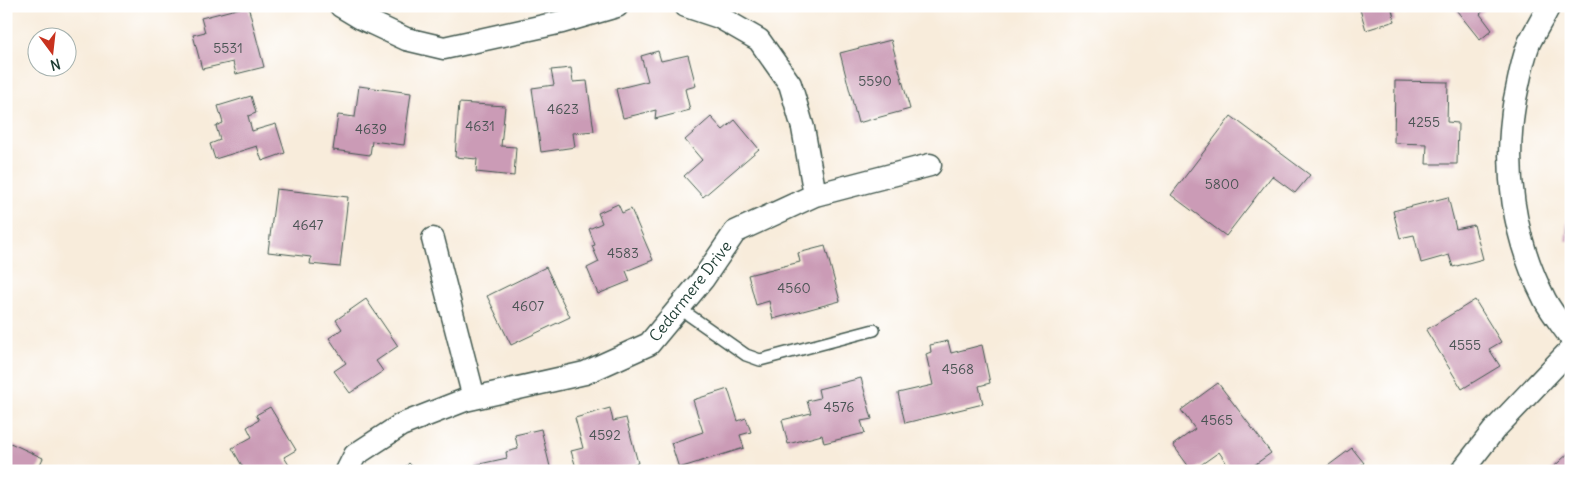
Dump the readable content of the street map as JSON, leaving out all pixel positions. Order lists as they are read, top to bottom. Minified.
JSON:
{"streets":{"street":["Cedarmere Drive"]},"house_numbers":["5531","5590","4623","4255","4631","4639","5800","4647","4583","4560","4607","4555","4568","4576","4565","4592"],"north":"bottom"}
